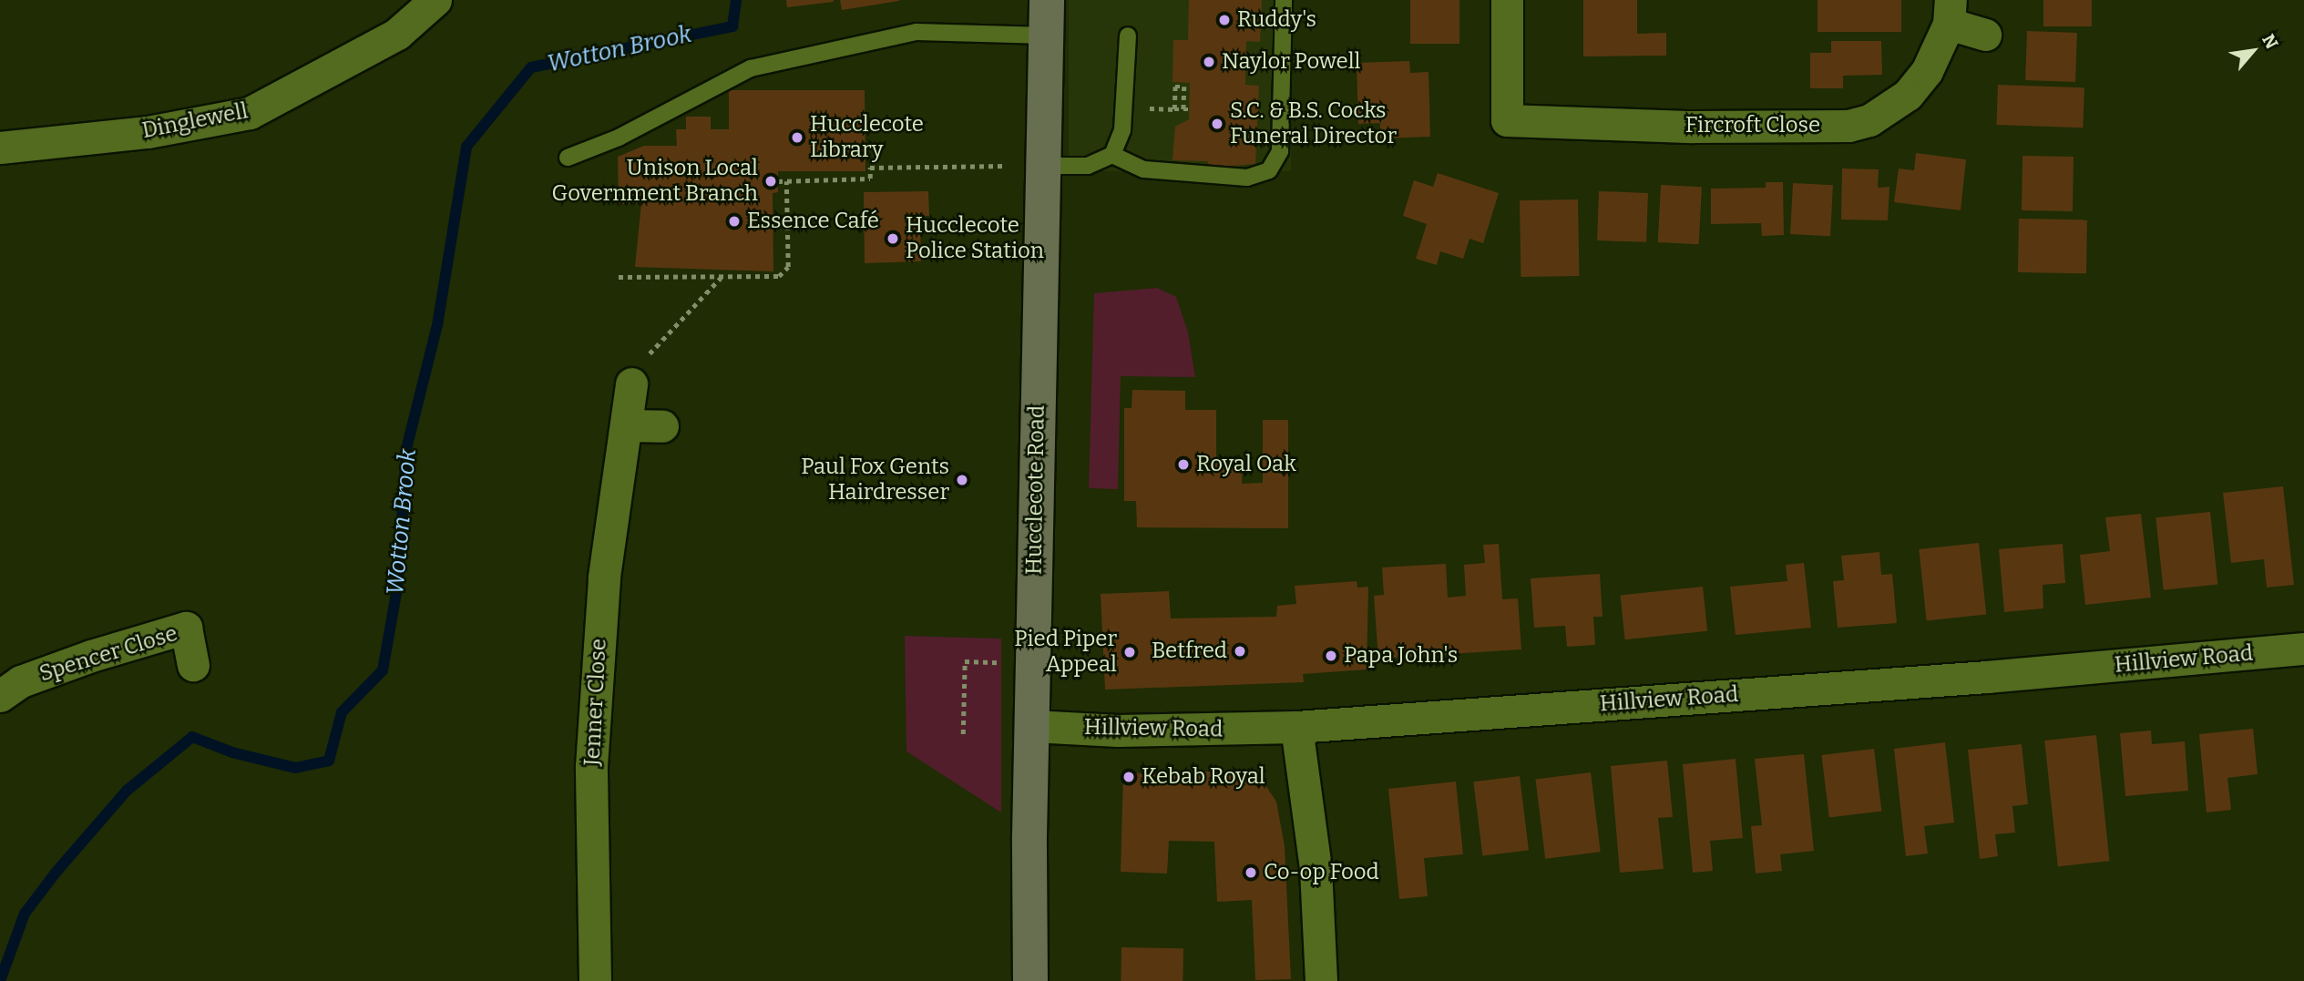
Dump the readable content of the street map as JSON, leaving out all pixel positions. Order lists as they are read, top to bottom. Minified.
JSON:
{"streets":{"street":["Dinglewell","Fircroft Close","Hucclecote Road","Spencer Close","Hillview Road","Jenner Close"]},"crossings":[["Hucclecote Road","Hillview Road"]],"water":["Wotton Brook"],"places":["Ruddy's","Naylor Powell","S.C. & B.S. Cocks Funeral Director","Hucclecote Library","Unison Local Government Branch","Essence Café","Hucclecote Police Station","Royal Oak","Paul Fox Gents Hairdresser","Betfred","Pied Piper Appeal","Papa John's","Kebab Royal","Co-op Food"],"north":"top right"}
